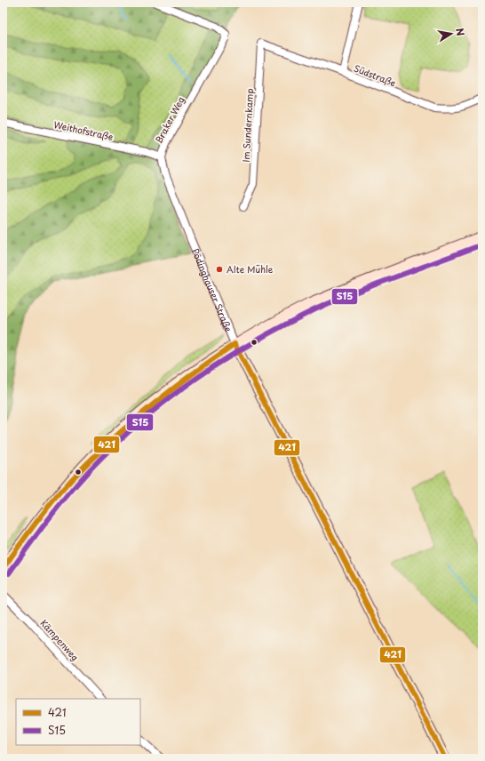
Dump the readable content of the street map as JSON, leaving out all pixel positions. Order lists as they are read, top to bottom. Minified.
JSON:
{"streets":{"main road":["Pödinghauser Straße"],"street":["Südstraße","Braker Weg","Im Sundernkamp","Weithofstraße","Kämpenweg"]},"crossings":[["Südstraße","Im Sundernkamp"],["Braker Weg","Weithofstraße"],["Braker Weg","Pödinghauser Straße"]],"places":["Alte Mühle"],"lines":["transit line S15","transit line 421"],"legend":["421","S15"],"north":"right"}
